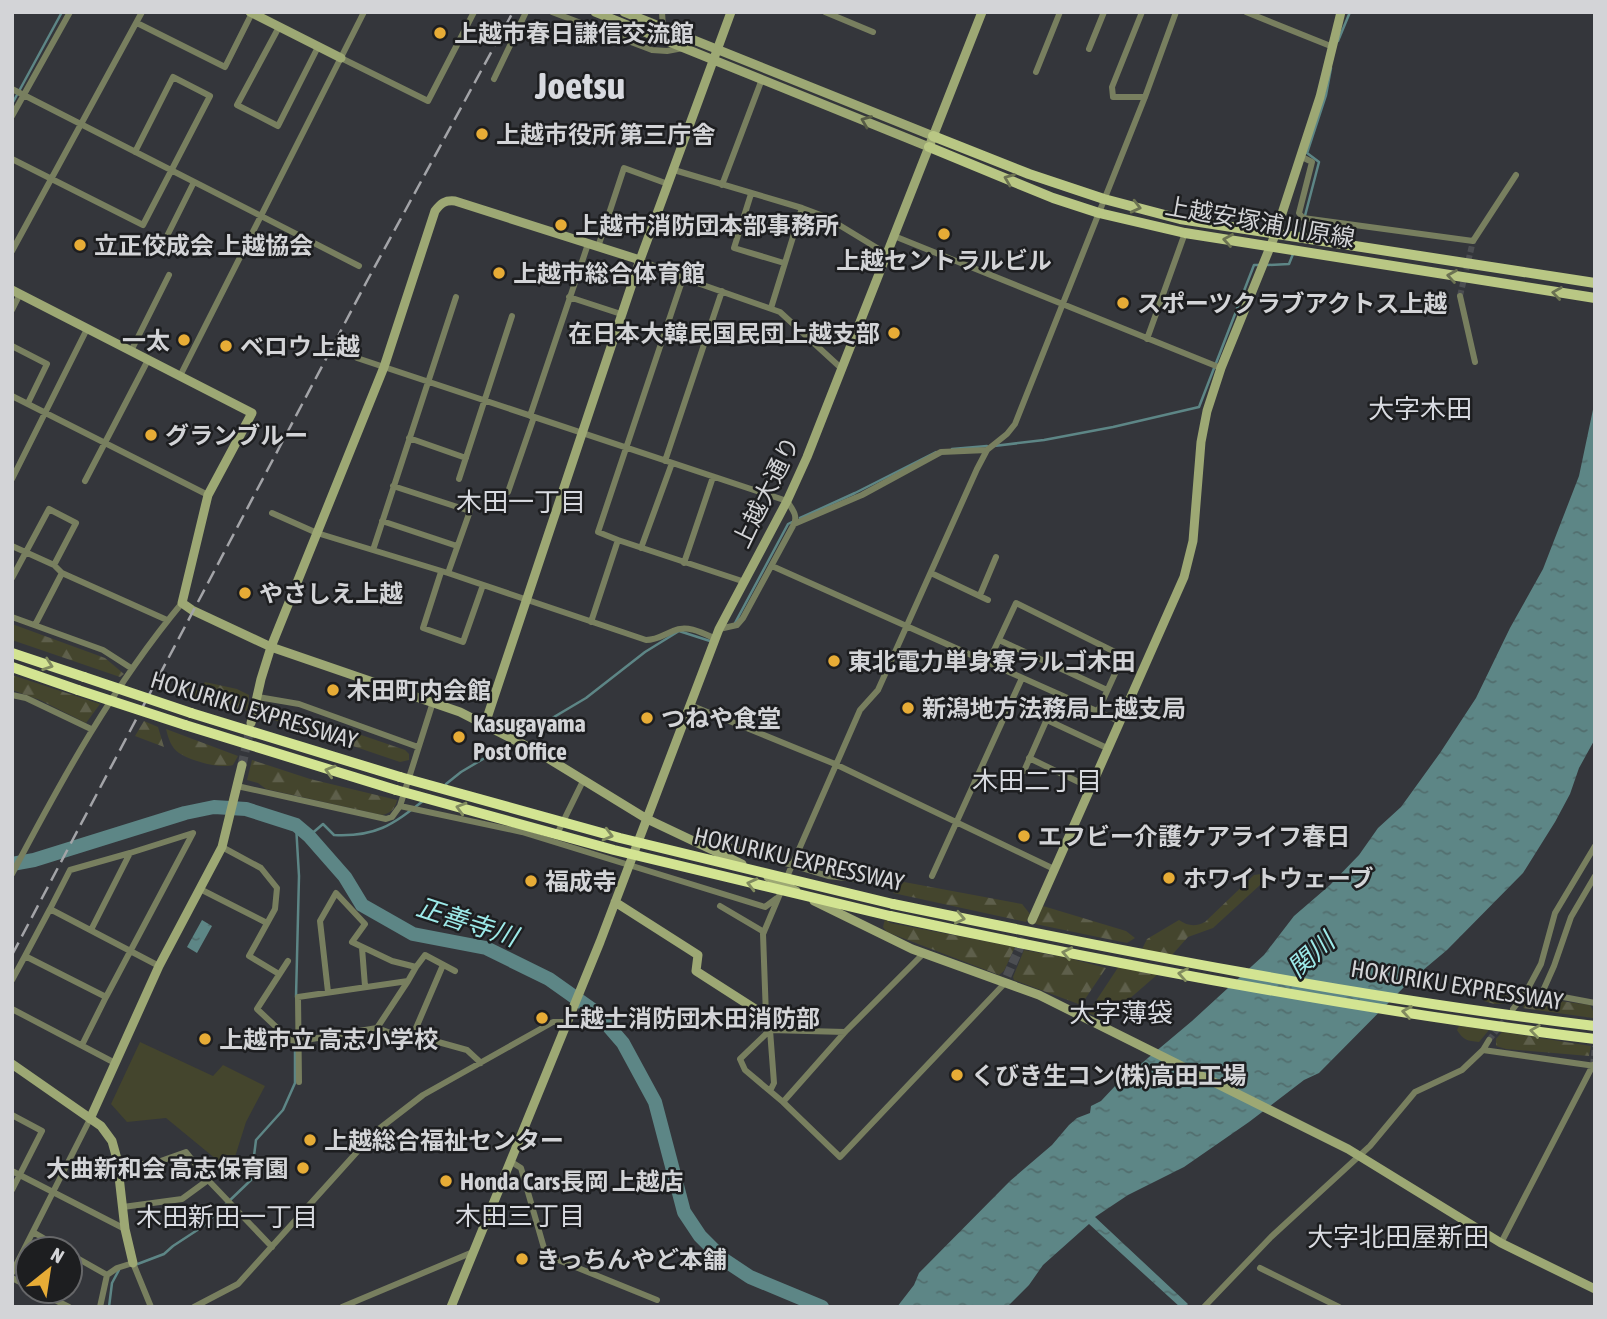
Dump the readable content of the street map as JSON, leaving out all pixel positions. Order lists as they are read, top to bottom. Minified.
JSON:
{"streets":{"highway":["HOKURIKU EXPRESSWAY"],"main road":["上越安塚浦川原線"],"street":["上越大通り"]},"crossings":[["上越安塚浦川原線","上越大通り"]],"districts":["Joetsu","大字木田","木田一丁目","木田二丁目","大字薄袋","木田三丁目","木田新田一丁目","大字北田屋新田"],"water":["正善寺川","関川"],"places":["上越市春日謙信交流館","上越市役所 第三庁舎","上越市消防団本部事務所","上越セントラルビル","立正佼成会 上越協会","上越市総合体育館","スポーツクラブアクトス上越","在日本大韓民国民団上越支部","一太","ベロウ上越","グランブルー","やさしえ上越","東北電力単身寮ラルゴ木田","木田町内会館","新潟地方法務局上越支局","つねや食堂","Kasugayama Post Office","エフビー介護ケアライフ春日","ホワイトウェーブ","福成寺","上越士消防団木田消防部","上越市立 高志小学校","くびき生コン(株)高田工場","上越総合福祉センター","大曲新和会 高志保育園","Honda Cars長岡 上越店","きっちんやど本舗"],"north":"top right"}
